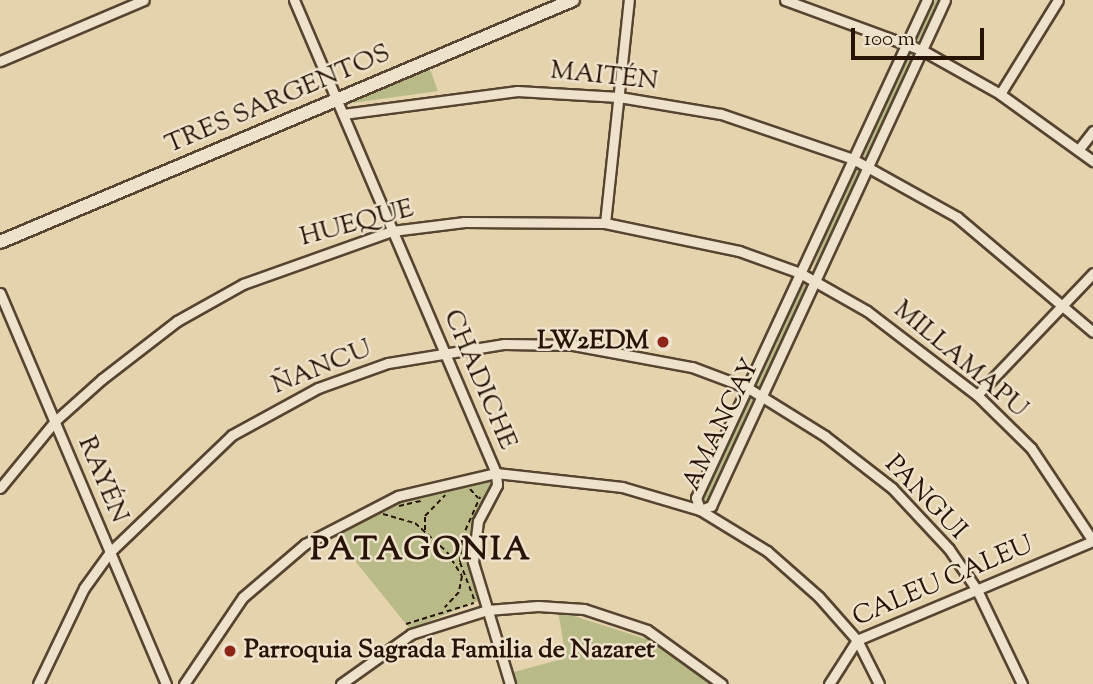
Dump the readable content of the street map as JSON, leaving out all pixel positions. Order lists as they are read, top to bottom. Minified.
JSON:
{"streets":{"street":["MAITÉN","TRES SARGENTOS","HUEQUE","MILLAMAPU","ÑANCU","CHADICHE","AMANCAY","RAYÉN","PANGUI","CALEU CALEU"]},"crossings":[["MAITÉN","CHADICHE"],["MAITÉN","AMANCAY"],["TRES SARGENTOS","CHADICHE"],["HUEQUE","MILLAMAPU"],["HUEQUE","CHADICHE"],["HUEQUE","AMANCAY"],["HUEQUE","RAYÉN"],["MILLAMAPU","AMANCAY"],["MILLAMAPU","CALEU CALEU"],["ÑANCU","CHADICHE"],["ÑANCU","AMANCAY"],["ÑANCU","RAYÉN"],["ÑANCU","PANGUI"],["AMANCAY","PANGUI"],["PANGUI","CALEU CALEU"]],"districts":["PATAGONIA"],"places":["LW2EDM","Parroquia Sagrada Familia de Nazaret"],"scale_bar":"100 m"}
